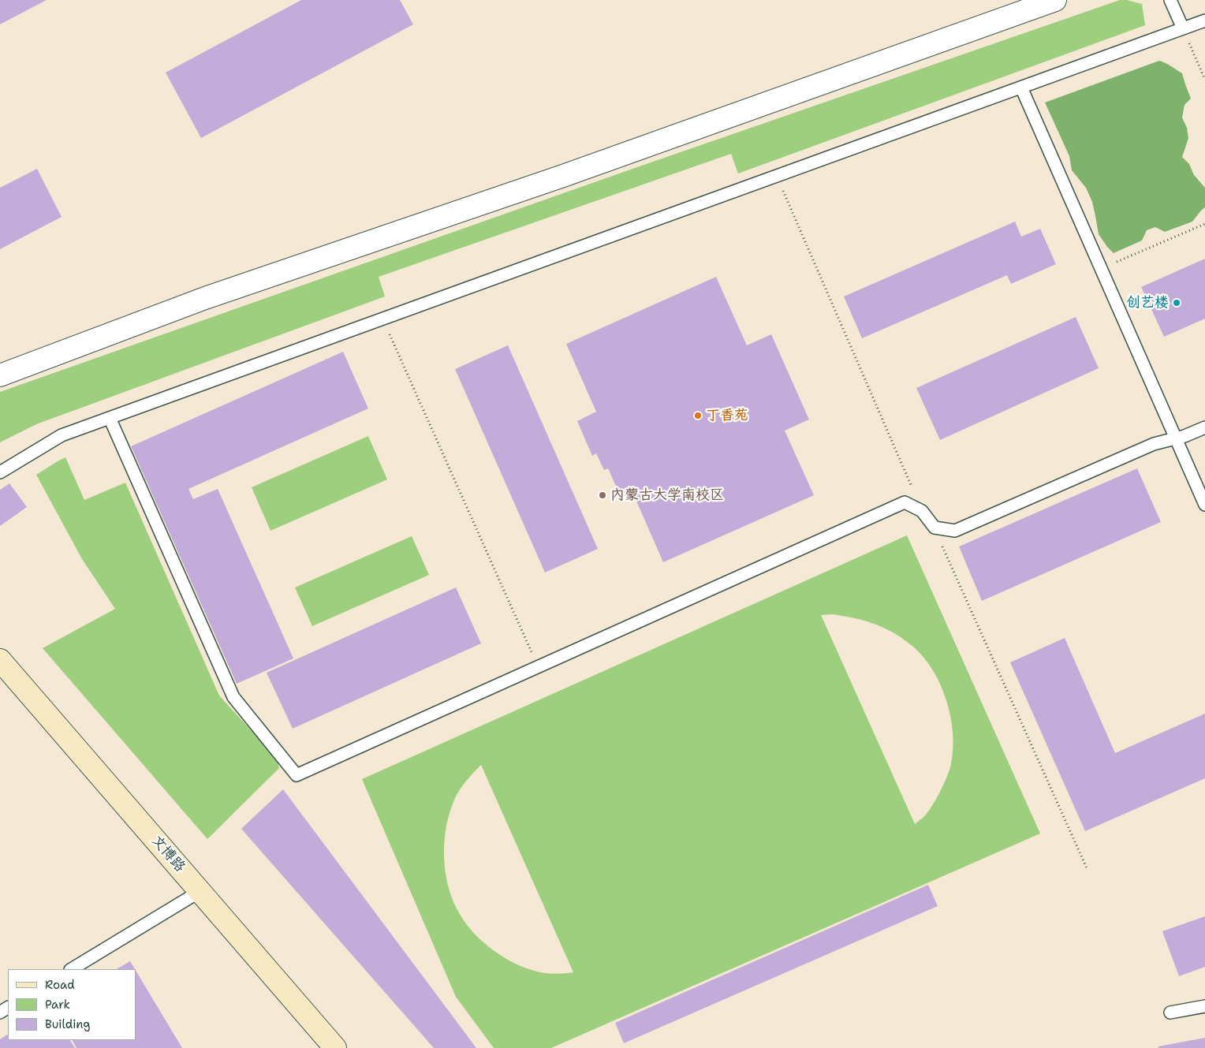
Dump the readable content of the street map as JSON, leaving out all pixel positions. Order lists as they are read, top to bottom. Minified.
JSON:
{"streets":{"street":["文博路"]},"places":["创艺楼","丁香苑","内蒙古大学南校区"],"legend":["Road","Park","Building"]}
